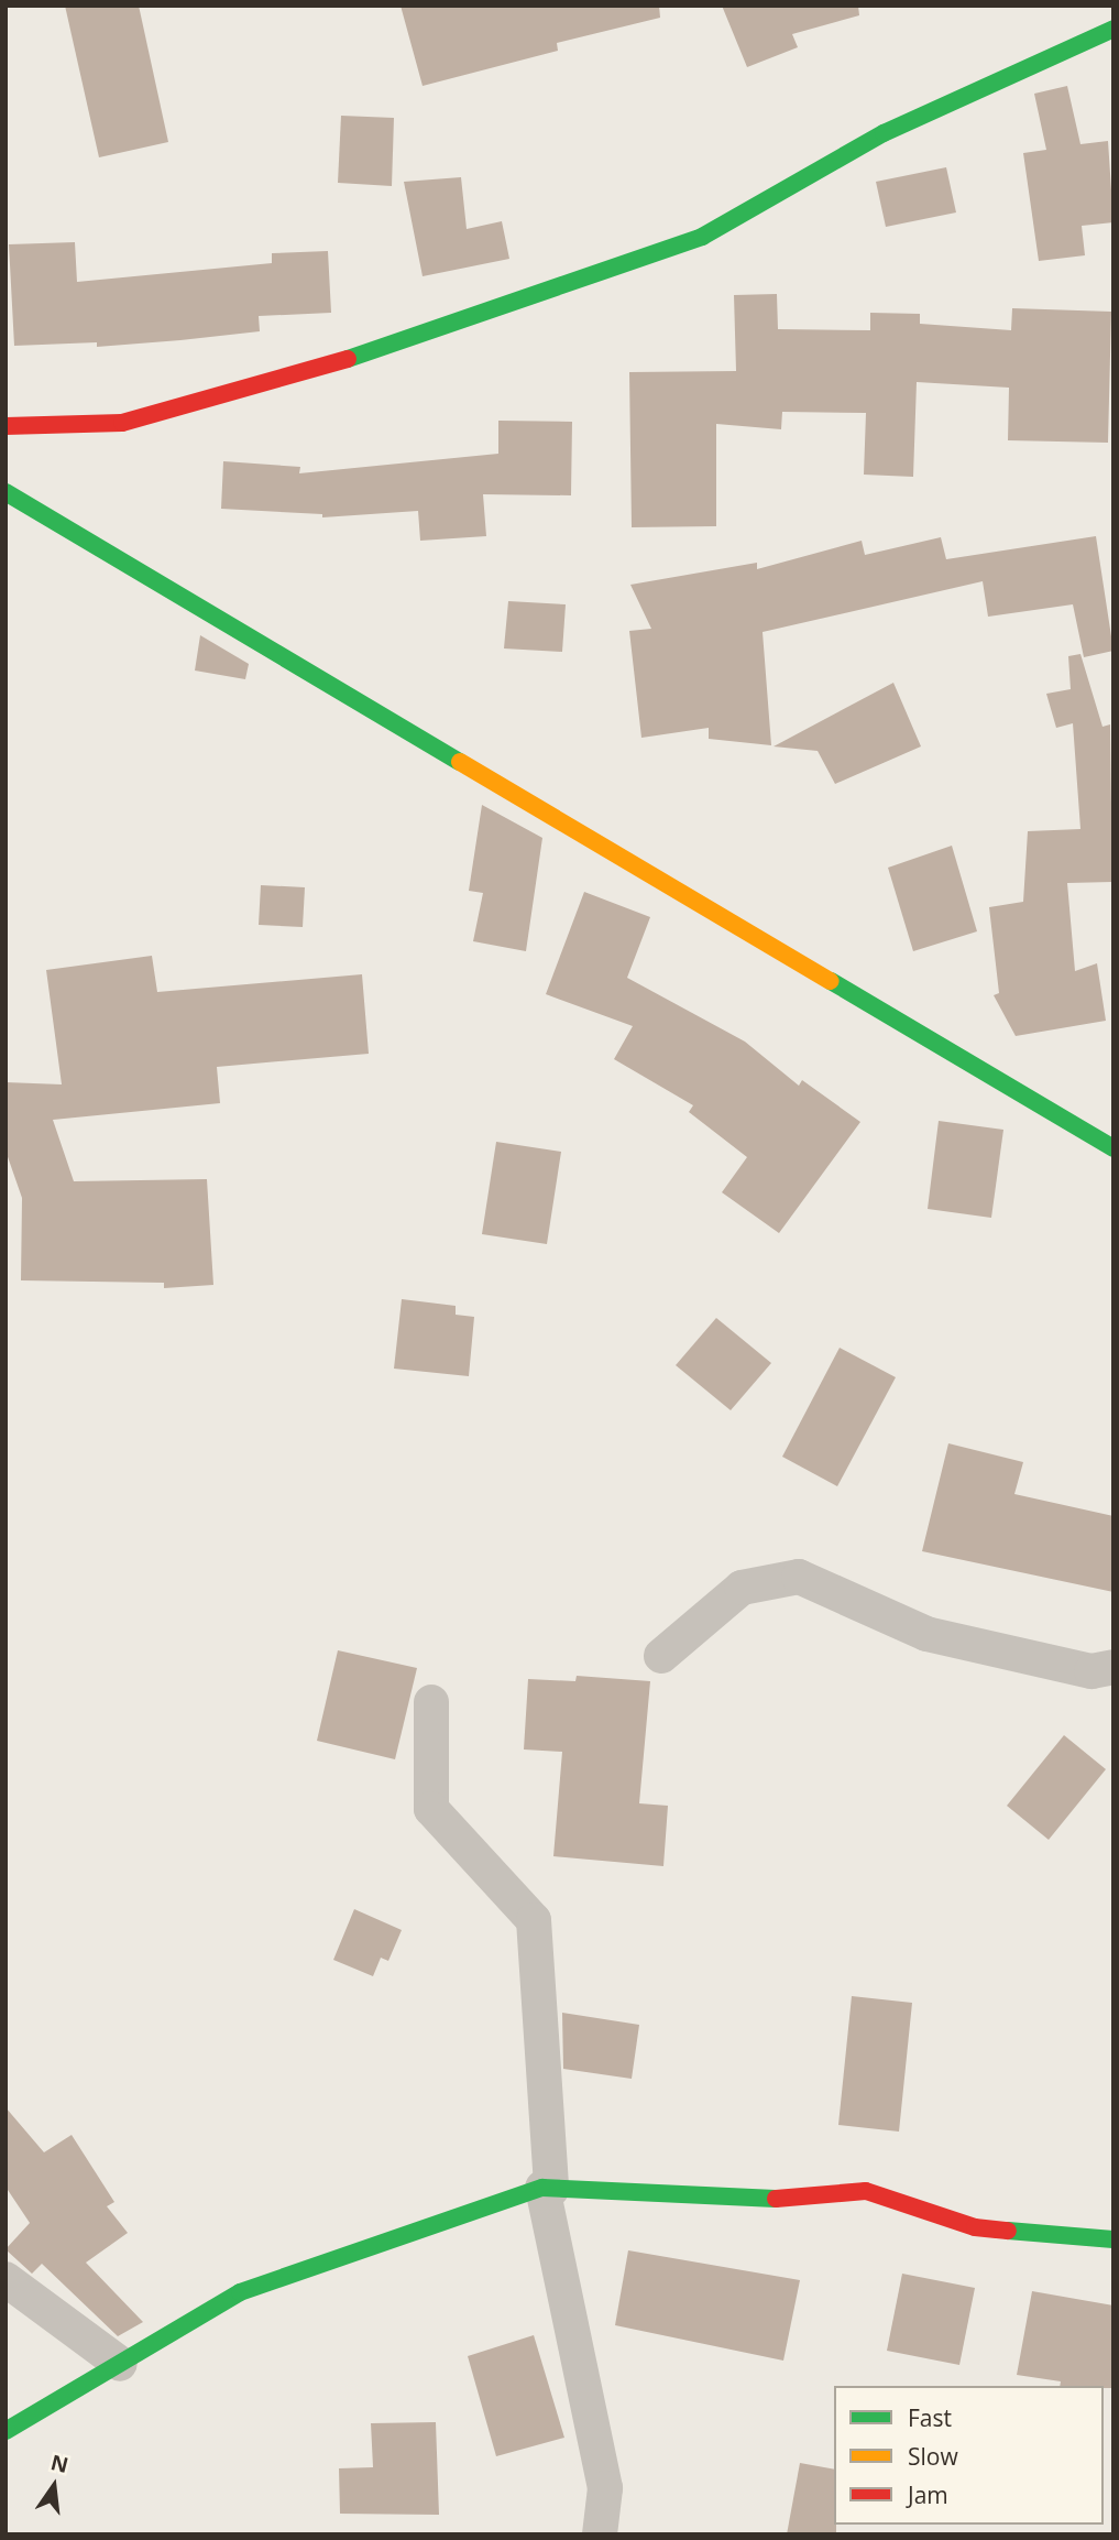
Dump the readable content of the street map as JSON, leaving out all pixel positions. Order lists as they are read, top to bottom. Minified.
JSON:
{"legend":["Fast","Slow","Jam"],"north":"top"}
